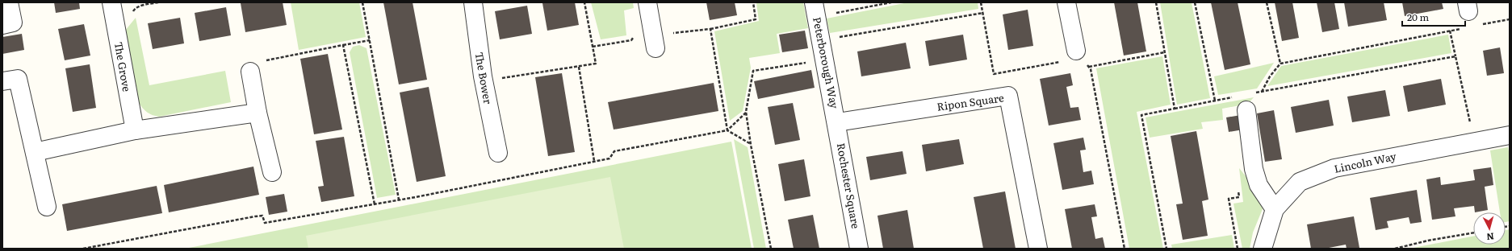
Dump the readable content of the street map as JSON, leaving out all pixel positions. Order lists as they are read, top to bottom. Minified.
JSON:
{"streets":{"street":["Peterborough Way","The Grove","The Bower","Ripon Square","Lincoln Way","Rochester Square"]},"crossings":[["Peterborough Way","Ripon Square"],["Peterborough Way","Rochester Square"],["Ripon Square","Rochester Square"]],"scale_bar":"20 m","north":"bottom"}
